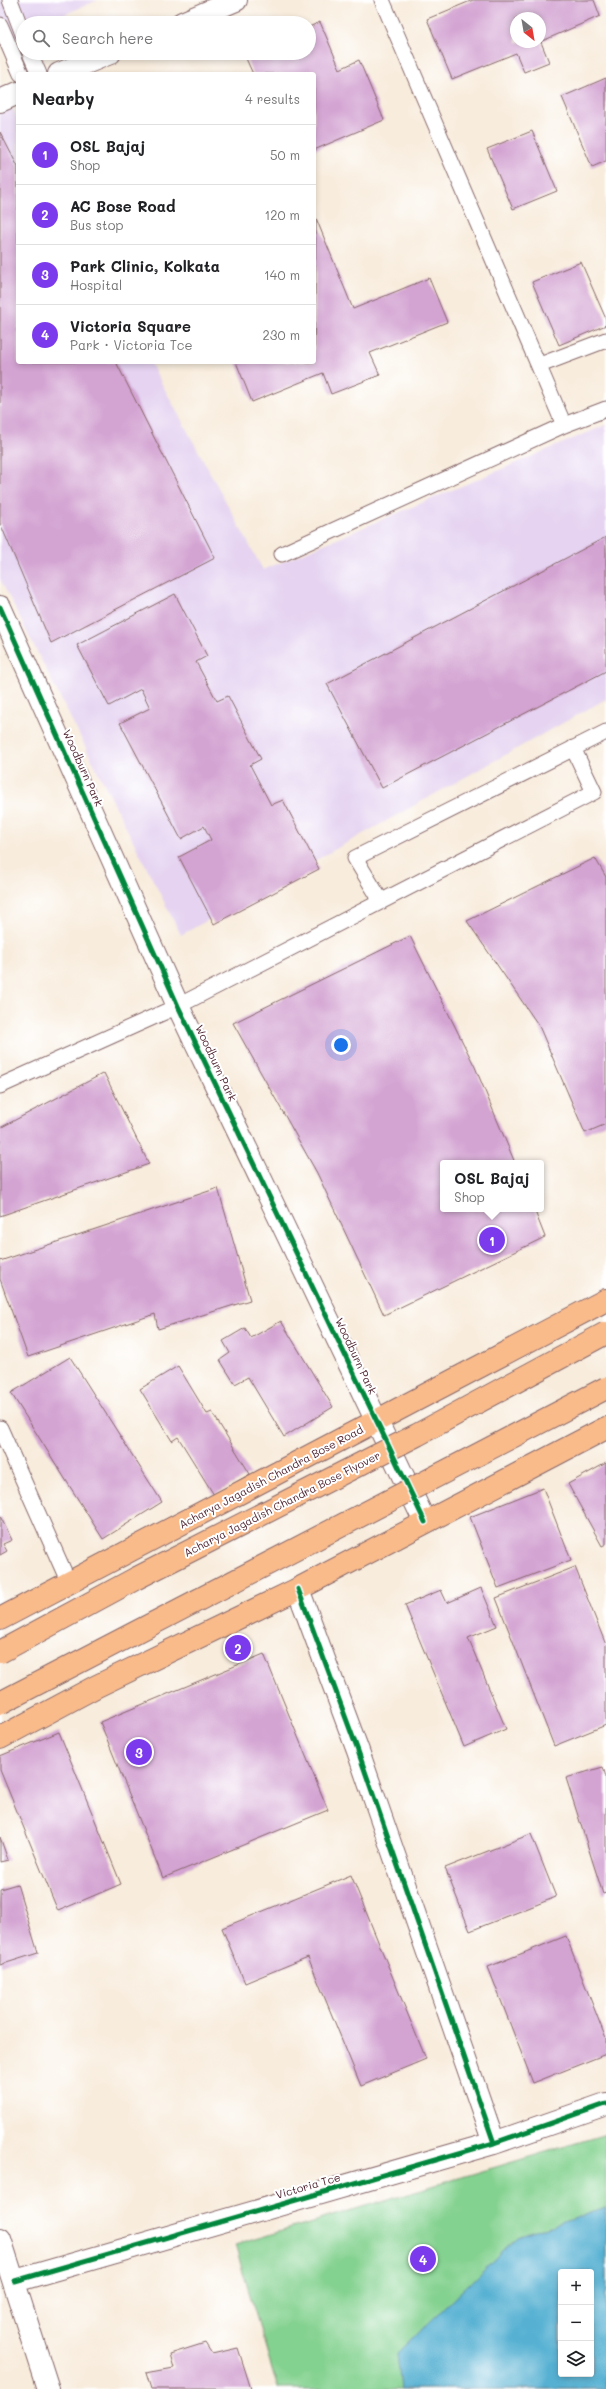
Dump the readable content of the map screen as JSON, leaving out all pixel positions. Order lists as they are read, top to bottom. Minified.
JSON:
{"streets":{"main road":["Acharya Jagadish Chandra Bose Road","Acharya Jagadish Chandra Bose Flyover"],"street":["Woodburn Park","Victoria Tce"]},"crossings":[["Woodburn Park","Acharya Jagadish Chandra Bose Road"]],"north":"bottom right","page":{"search":"Search here","heading":["Nearby","4 results"],"list":[{"mark":"1","name":"OSL Bajaj","note":"Shop","value":"50 m"},{"mark":"2","name":"AC Bose Road","note":"Bus stop","value":"120 m"},{"mark":"3","name":"Park Clinic, Kolkata","note":"Hospital","value":"140 m"},{"mark":"4","name":"Victoria Square","note":"Park · Victoria Tce","value":"230 m"}],"popup":["OSL Bajaj","Shop"],"pins":["1","2","3","4"],"map_buttons":["+","−"]}}
